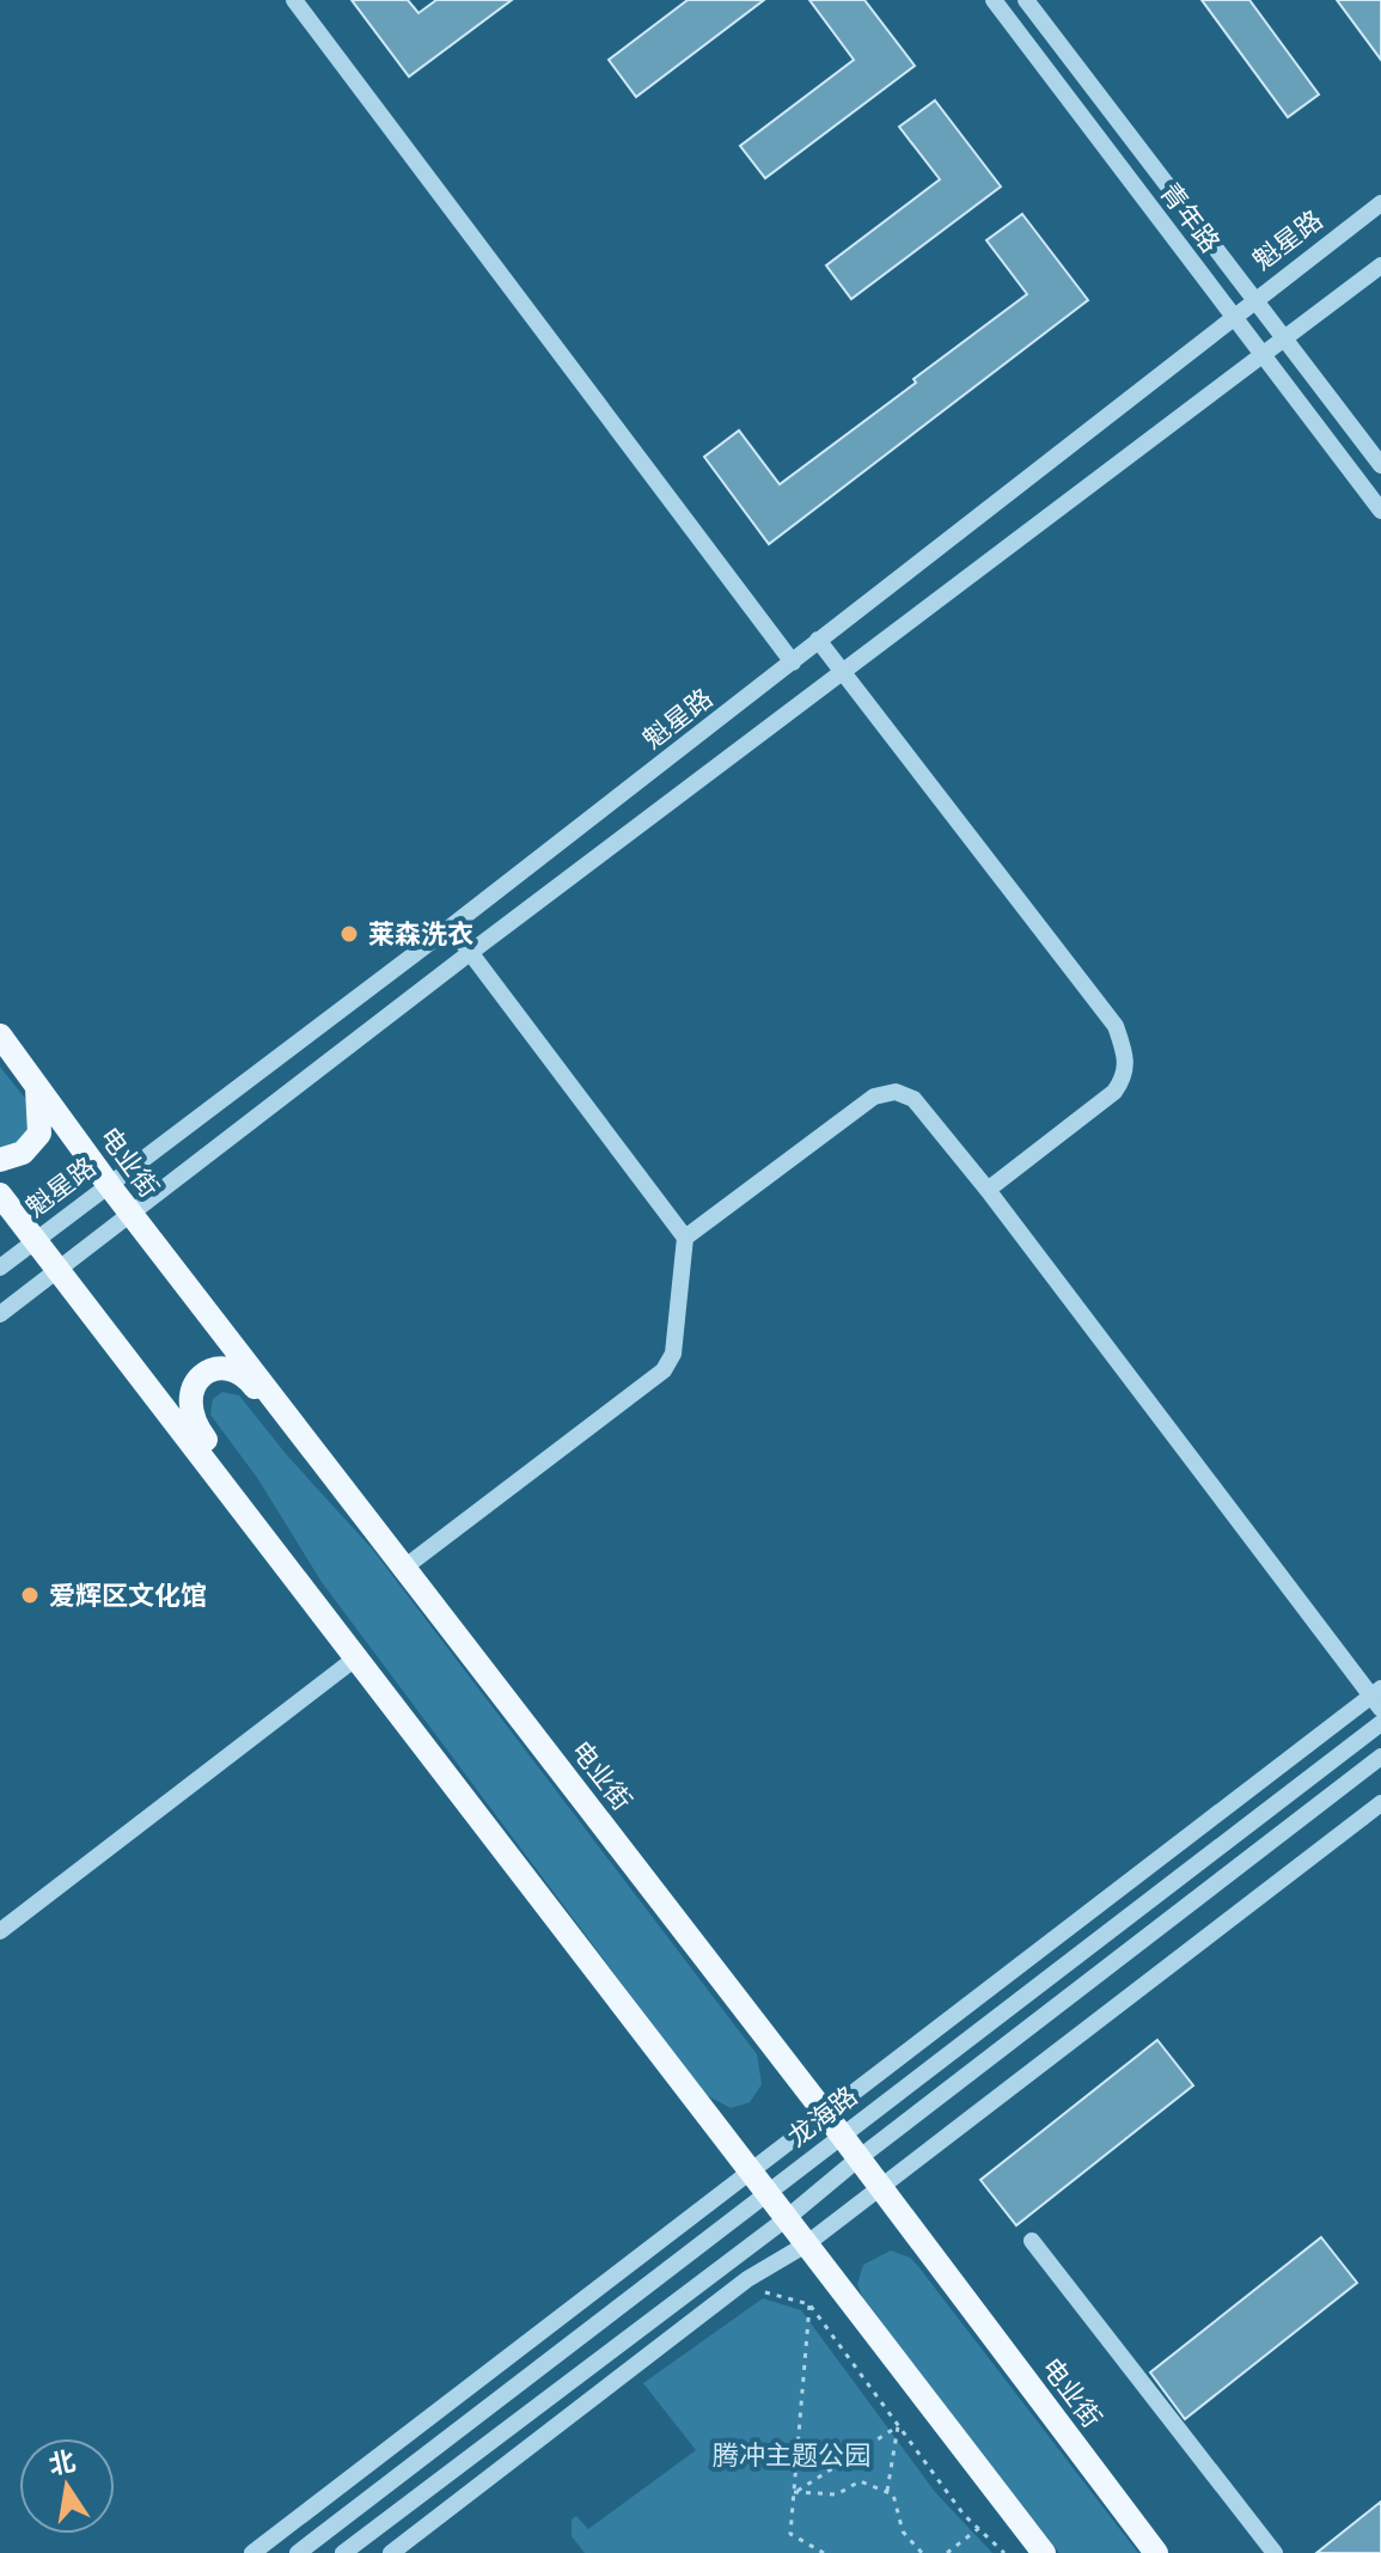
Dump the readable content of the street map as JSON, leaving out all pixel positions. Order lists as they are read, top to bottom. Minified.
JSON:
{"streets":{"main road":["电业街"],"street":["青年路","魁星路","龙海路"]},"crossings":[["青年路","魁星路"],["魁星路","电业街"],["电业街","龙海路"]],"parks":["腾冲主题公园"],"places":["莱森洗衣","爱辉区文化馆"],"north":"top"}
